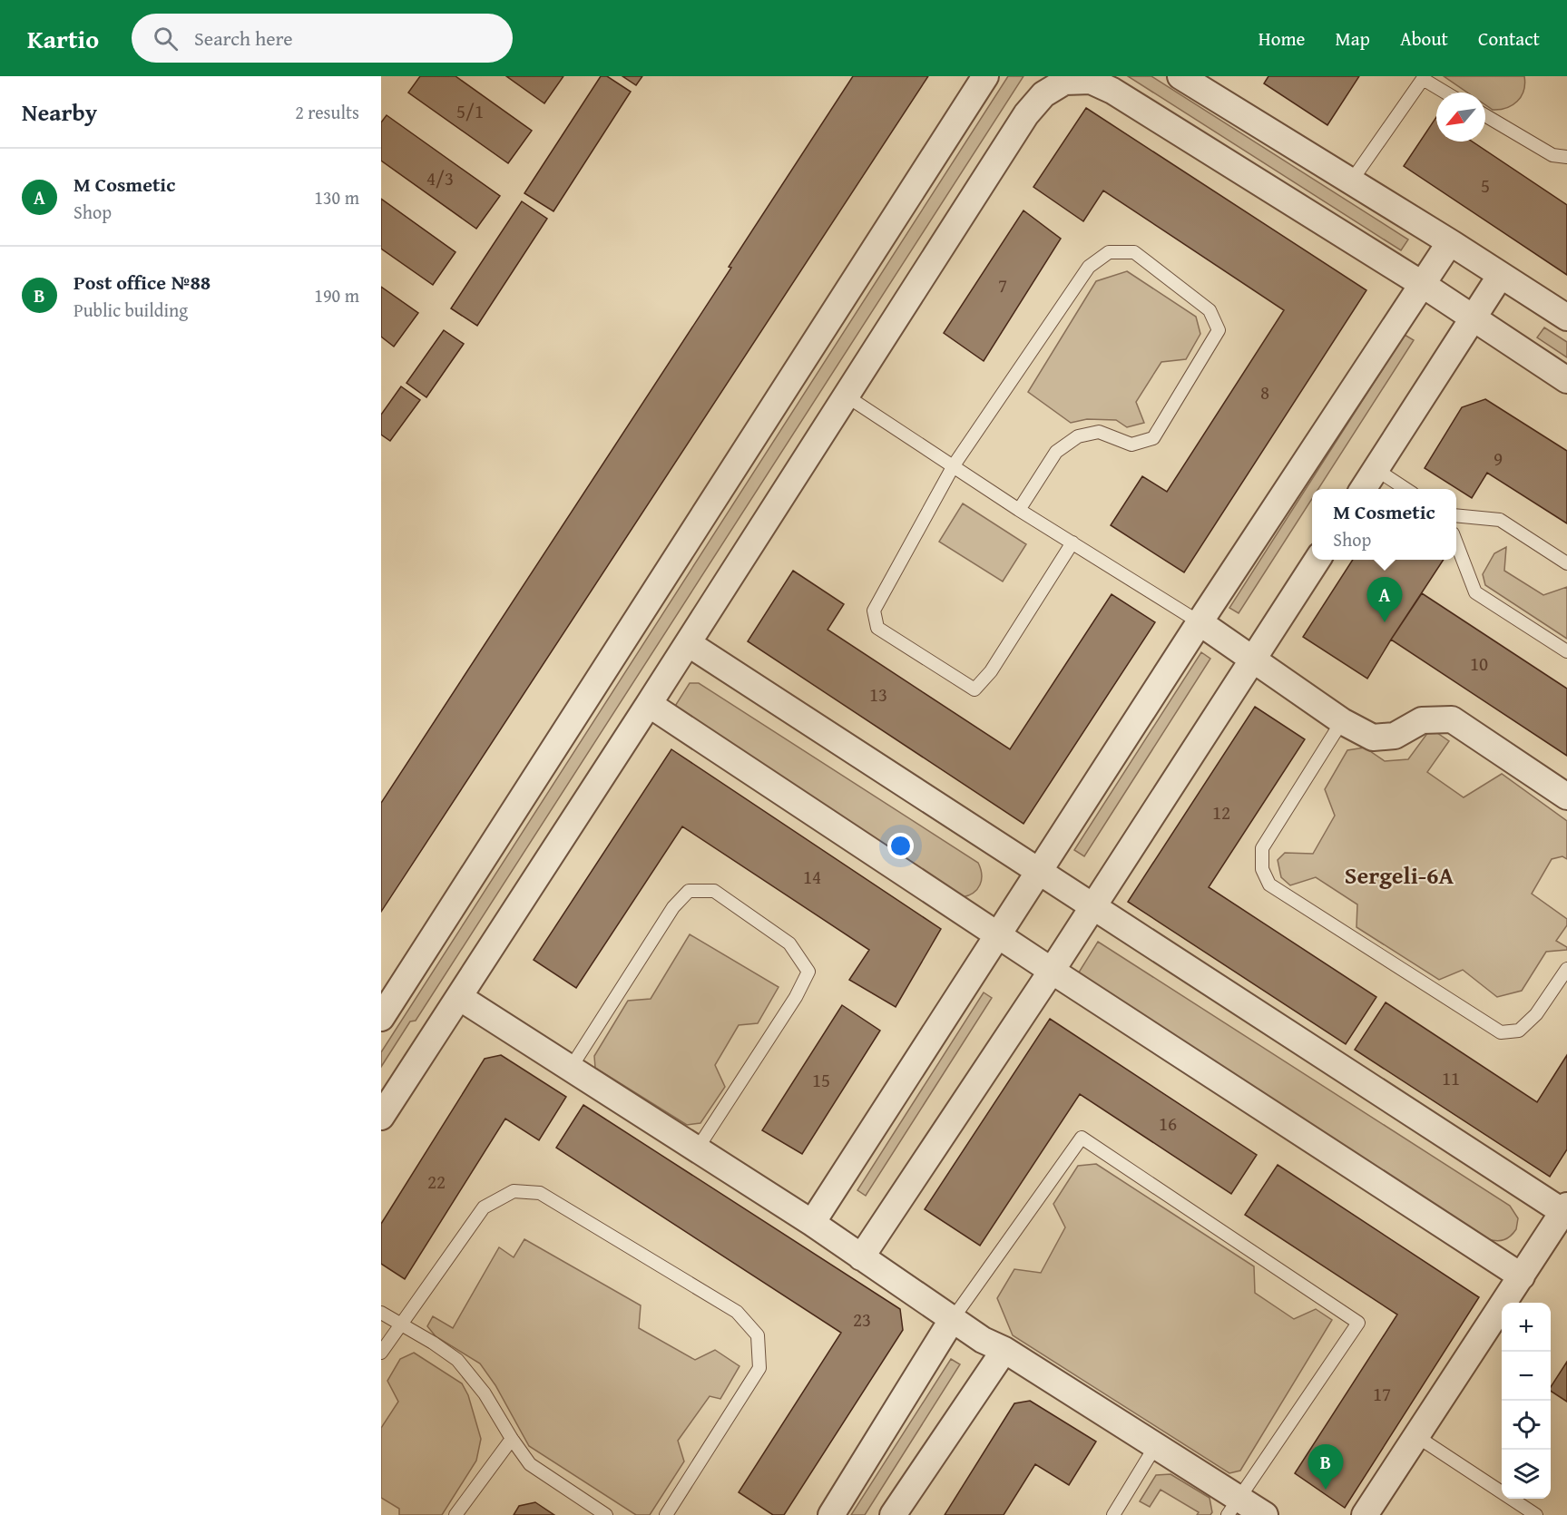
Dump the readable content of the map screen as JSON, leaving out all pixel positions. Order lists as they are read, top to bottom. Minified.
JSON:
{"districts":["Sergeli-6A"],"house_numbers":["5/1","4/3","5","7","8","9","10","13","12","14","11","15","16","22","23","17"],"north":"bottom left","page":{"header":"Kartio","search":"Search here","nav":["Home","Map","About","Contact"],"heading":["Nearby","2 results"],"list":[{"mark":"A","name":"M Cosmetic","note":"Shop","value":"130 m"},{"mark":"B","name":"Post office №88","note":"Public building","value":"190 m"}],"popup":["M Cosmetic","Shop"],"pins":["A","B"],"map_buttons":["+","−"]}}
